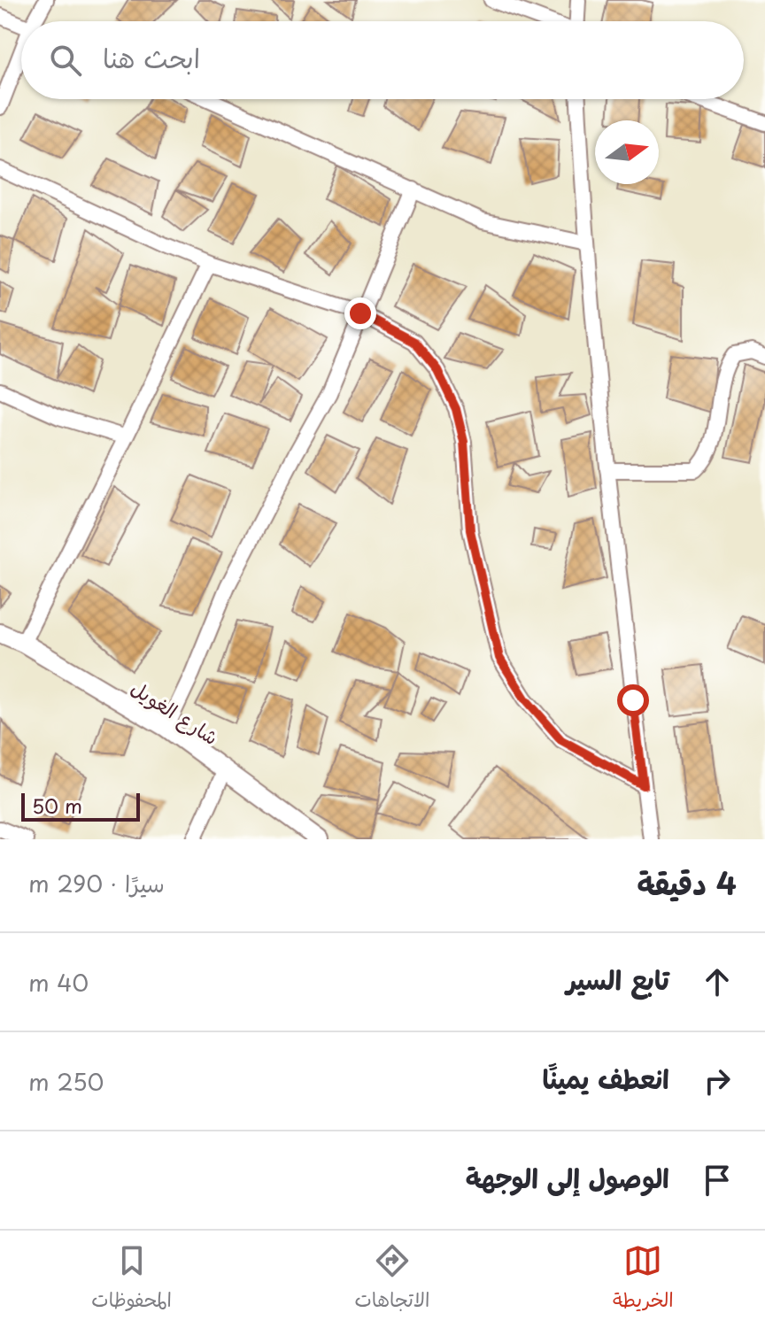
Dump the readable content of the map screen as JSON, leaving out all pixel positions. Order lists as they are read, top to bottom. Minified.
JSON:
{"streets":{"street":["شارع الغويل"]},"scale_bar":"50 m","north":"right","page":{"search":"ابحث هنا","scale":"50 m","heading":["4 دقيقة","سيرًا · 290 m"],"list":[["تابع السير","40 m"],["انعطف يمينًا","250 m"],"الوصول إلى الوجهة"],"nav":["الخريطة","الاتجاهات","المحفوظات"]}}
